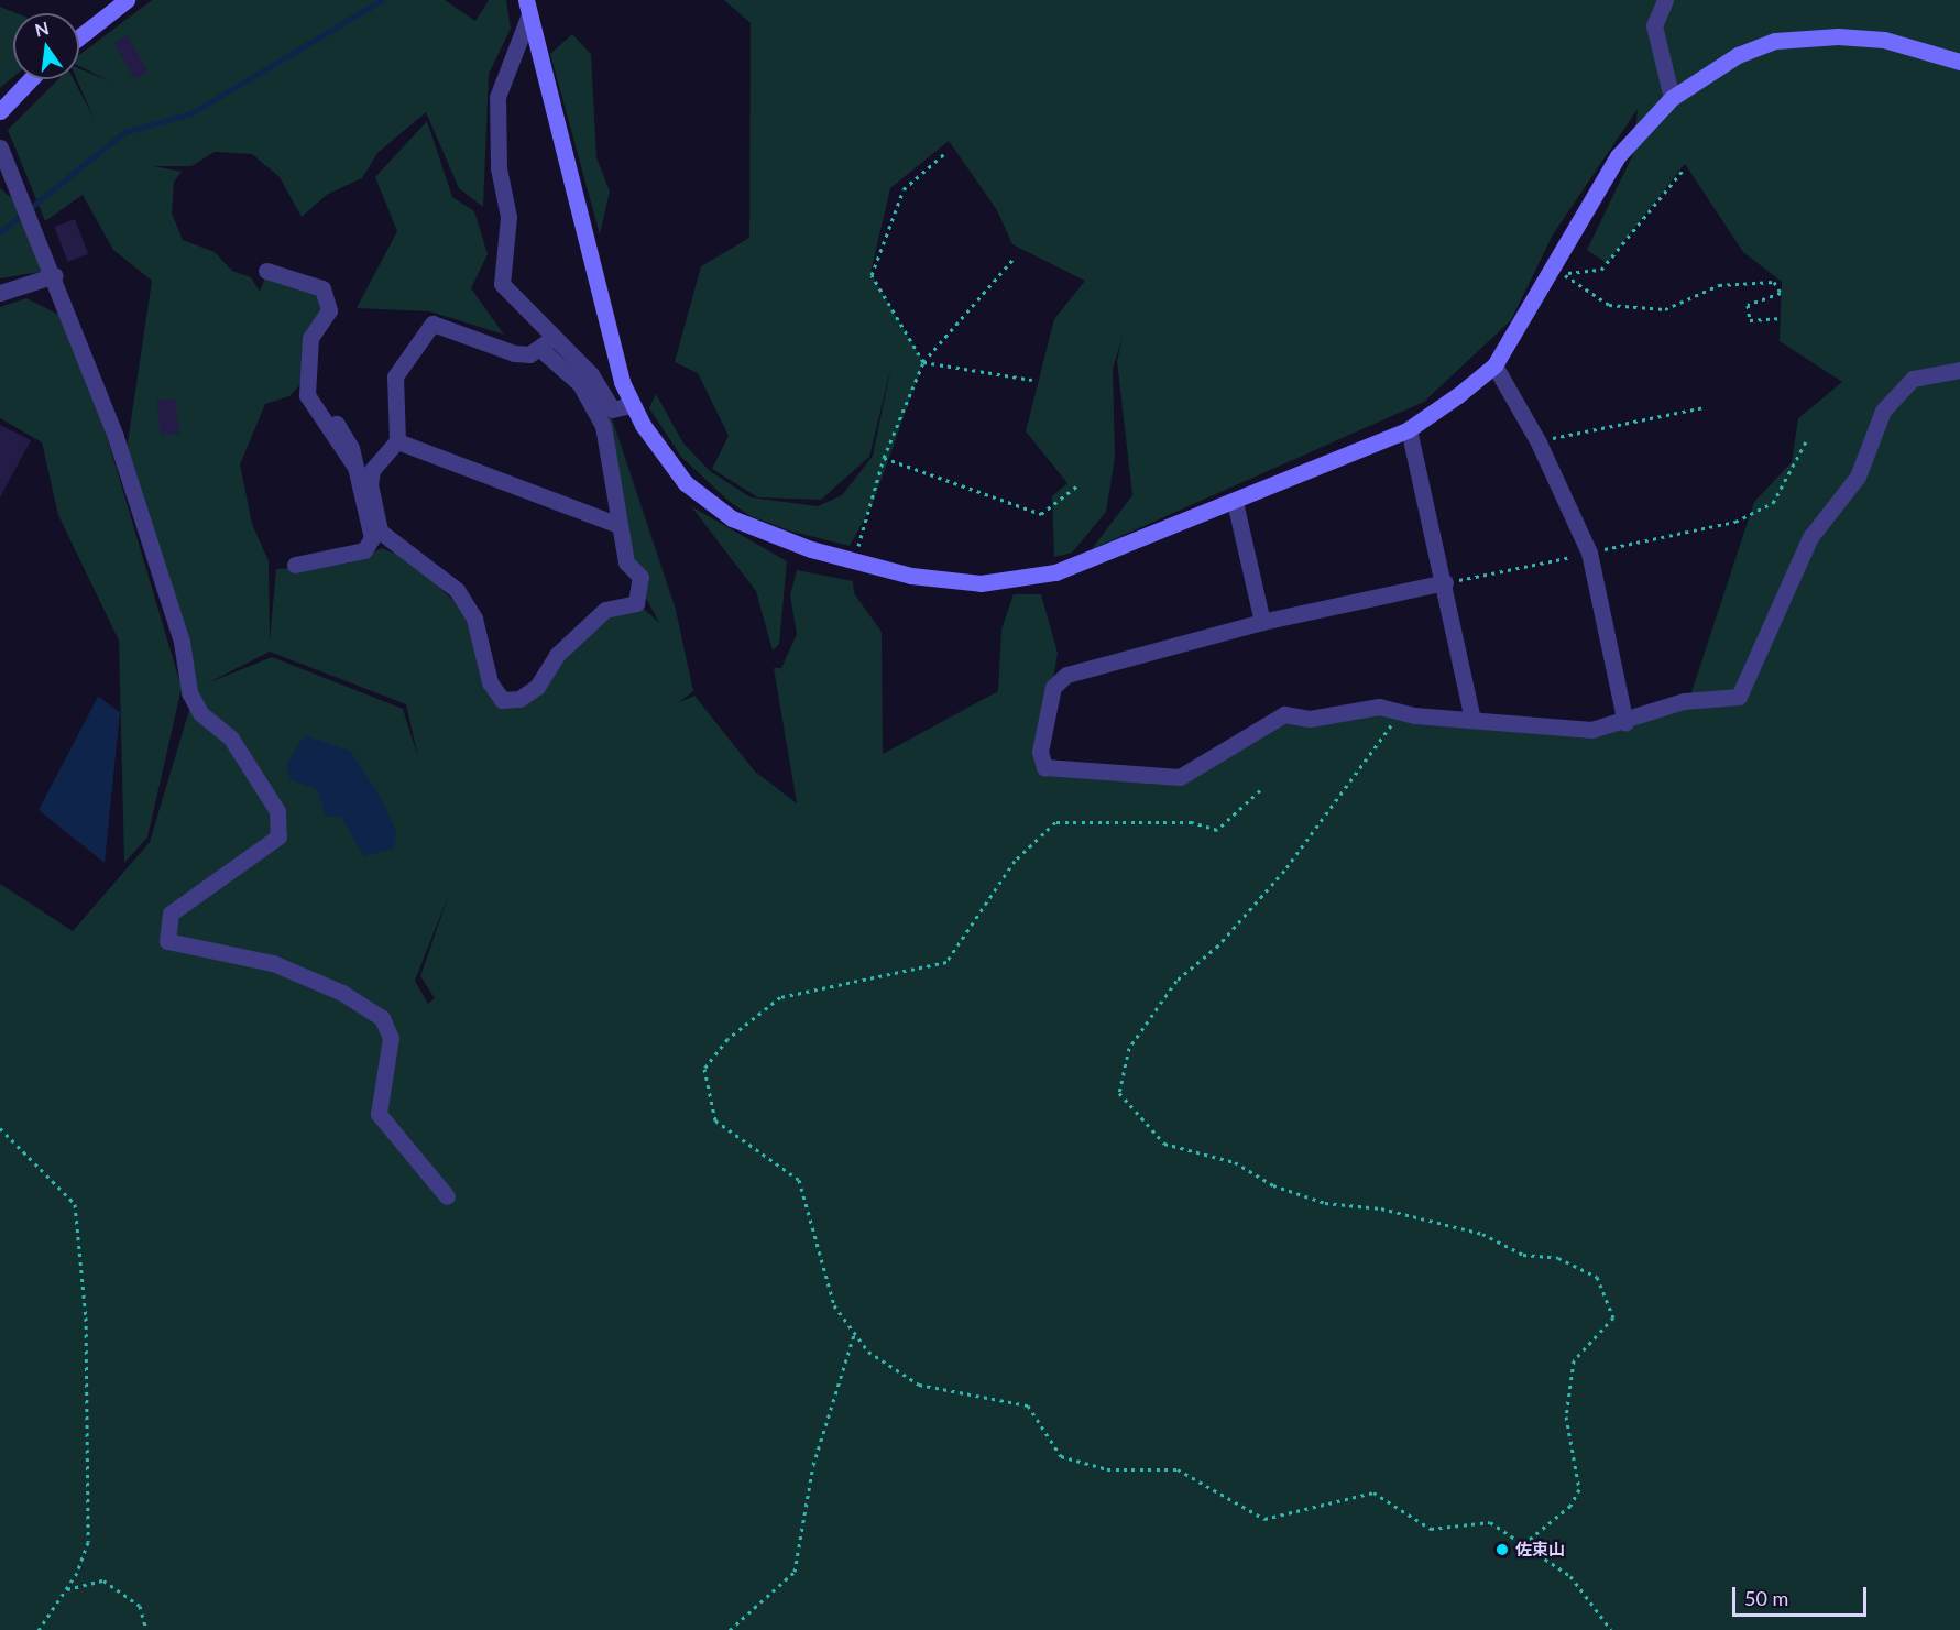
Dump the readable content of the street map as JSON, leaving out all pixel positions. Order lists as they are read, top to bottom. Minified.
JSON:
{"places":["佐束山"],"scale_bar":"50 m","north":"top"}
